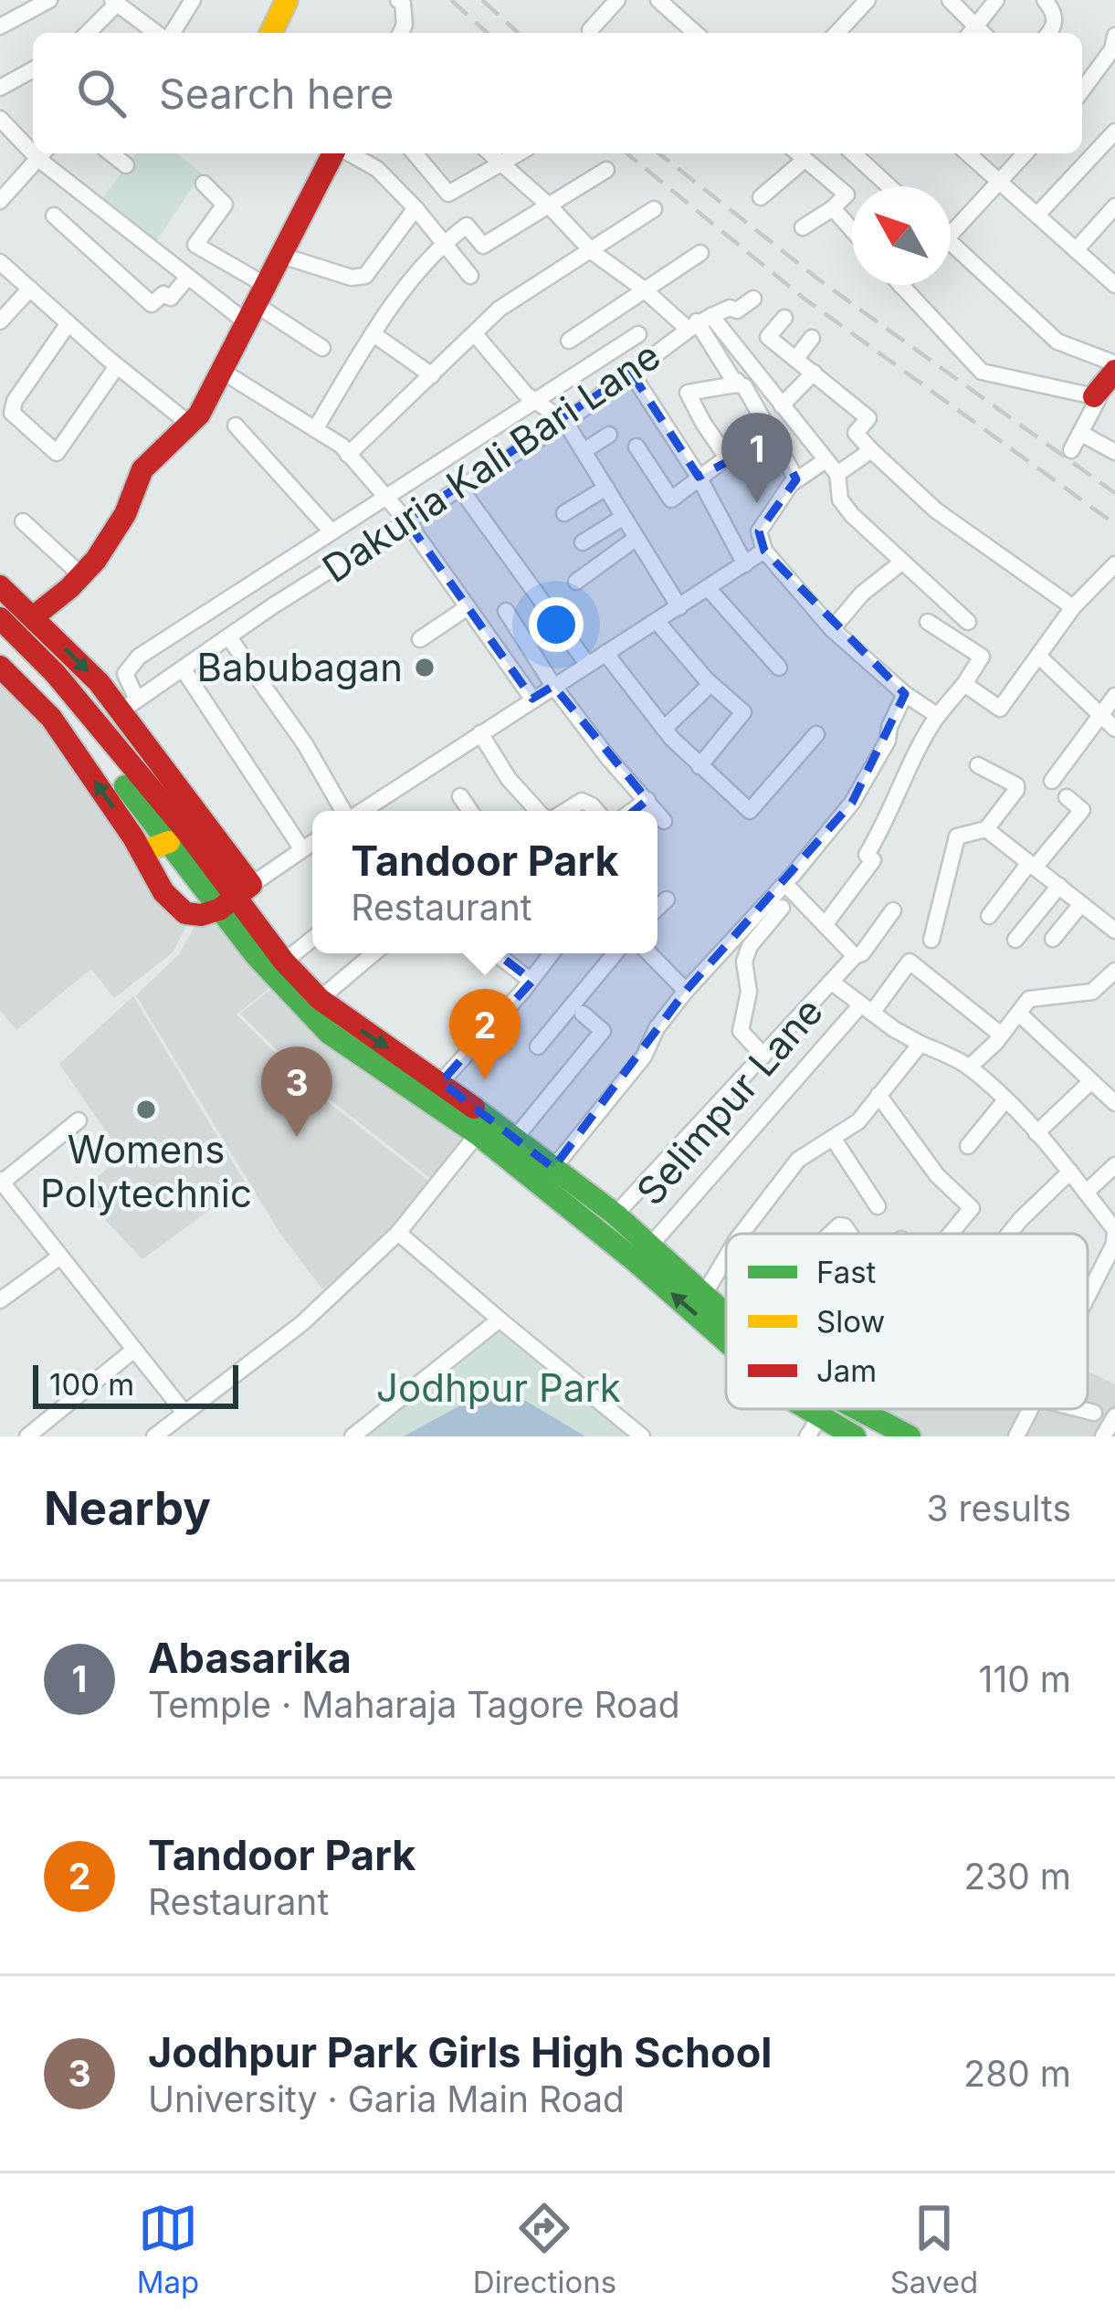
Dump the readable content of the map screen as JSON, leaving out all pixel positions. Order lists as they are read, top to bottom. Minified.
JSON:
{"streets":{"street":["Dakuria Kali Bari Lane","Selimpur Lane"]},"parks":["Jodhpur Park"],"places":["Babubagan","Womens Polytechnic"],"legend":["Fast","Slow","Jam"],"scale_bar":"100 m","north":"top left","page":{"search":"Search here","pins":["1","2","3"],"popup":["Tandoor Park","Restaurant"],"scale":"100 m","heading":["Nearby","3 results"],"list":[{"mark":"1","name":"Abasarika","note":"Temple · Maharaja Tagore Road","value":"110 m"},{"mark":"2","name":"Tandoor Park","note":"Restaurant","value":"230 m"},{"mark":"3","name":"Jodhpur Park Girls High School","note":"University · Garia Main Road","value":"280 m"}],"nav":["Map","Directions","Saved"]}}
